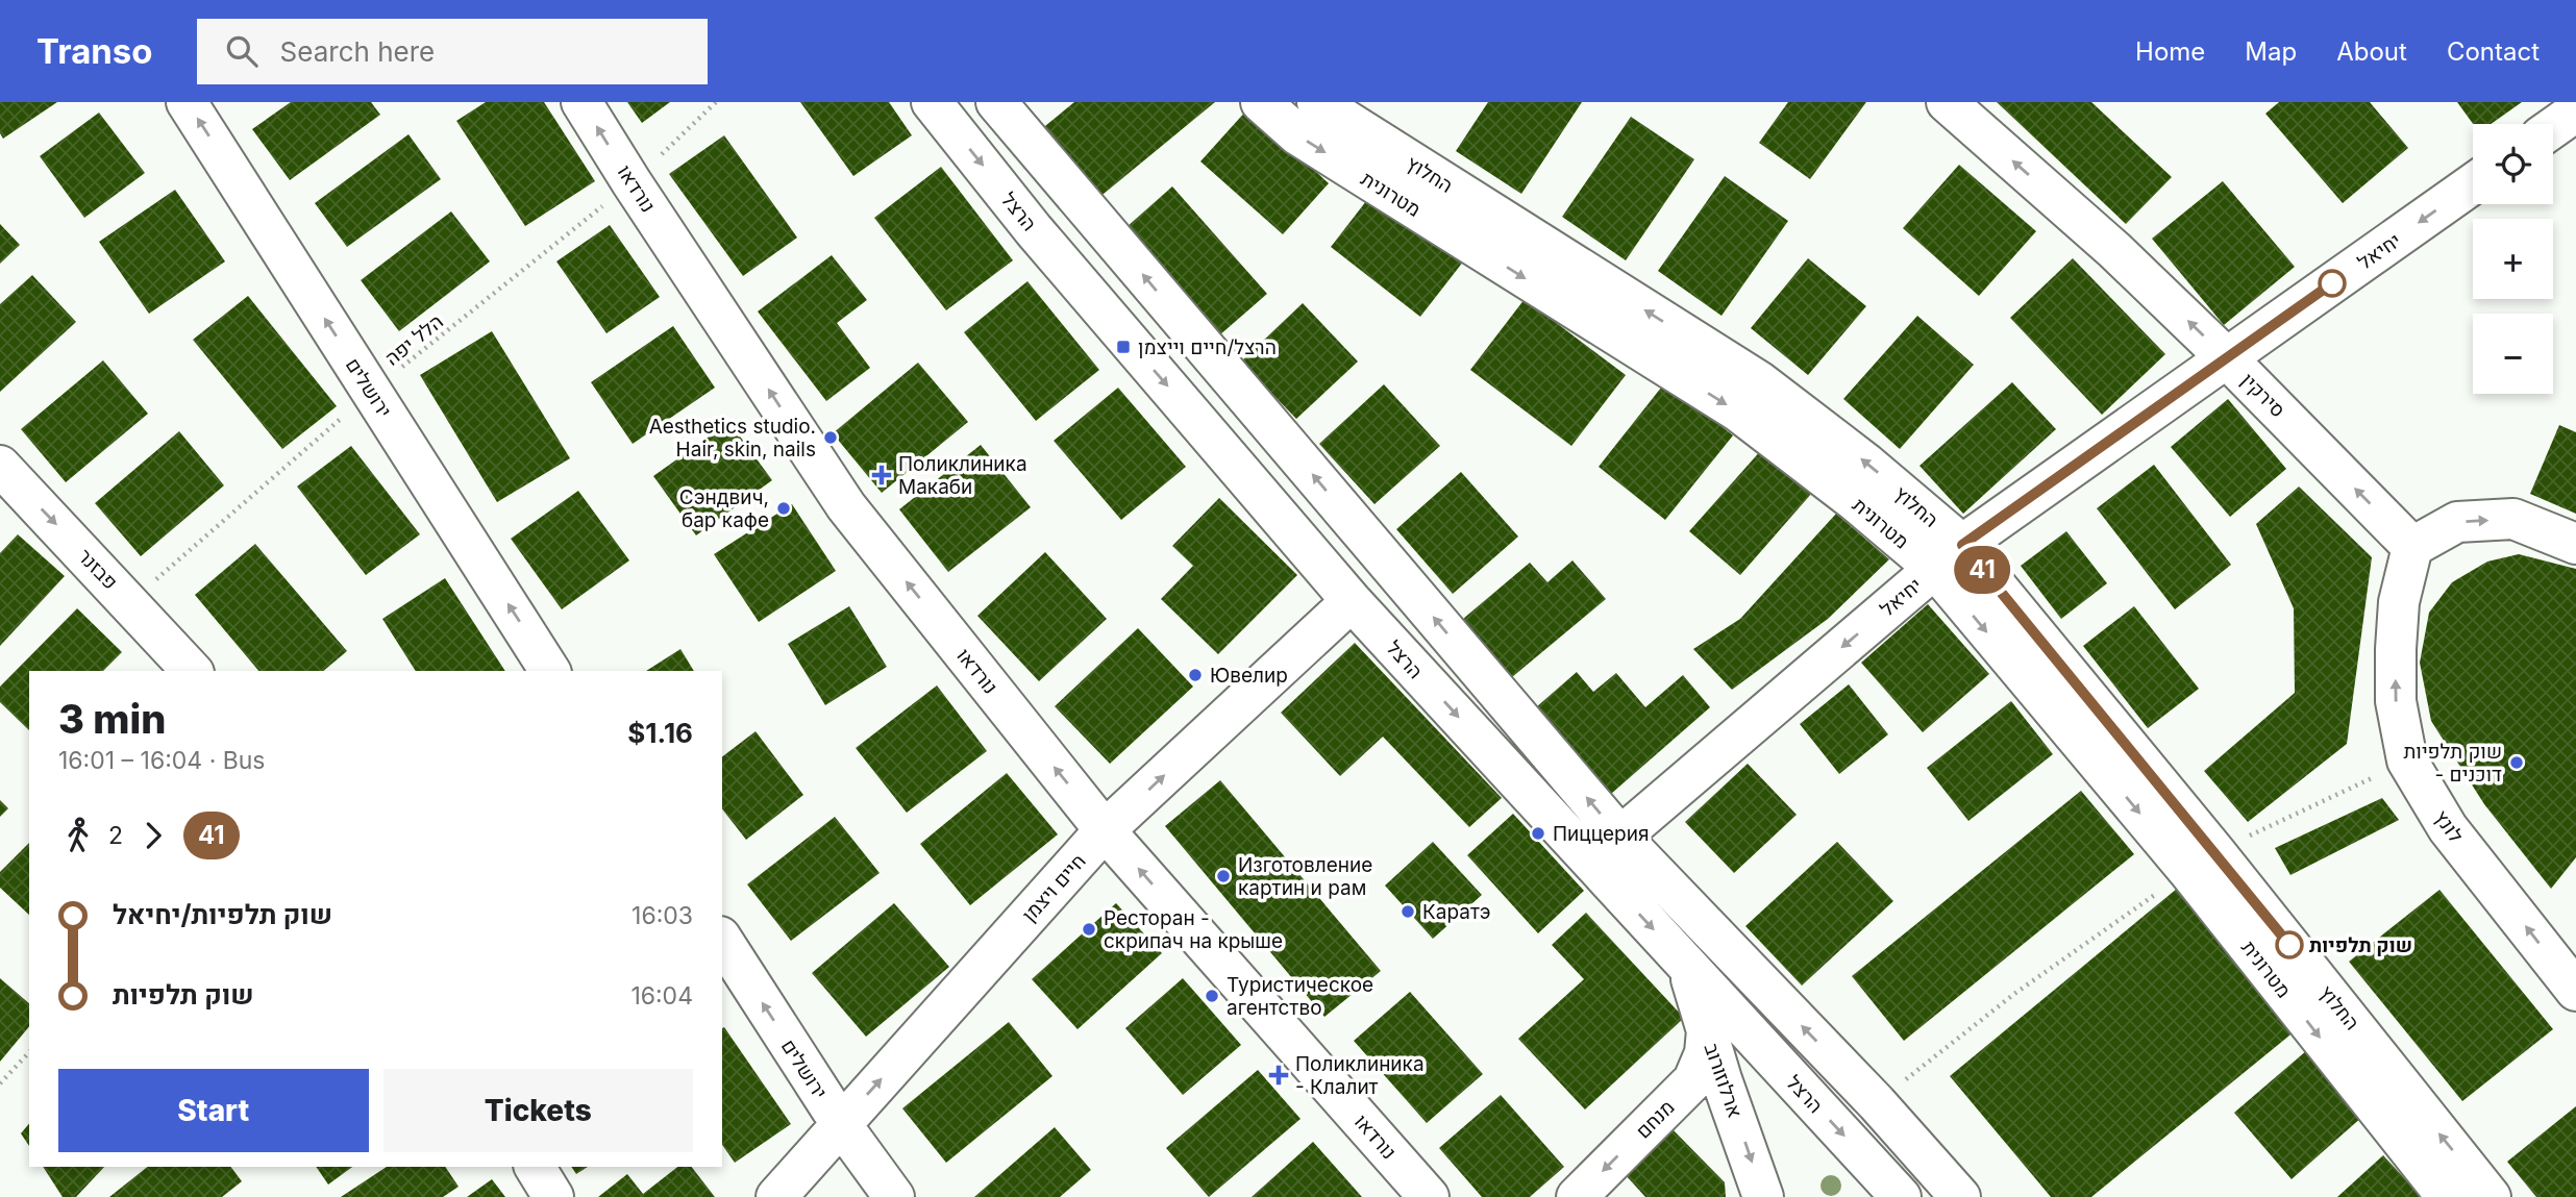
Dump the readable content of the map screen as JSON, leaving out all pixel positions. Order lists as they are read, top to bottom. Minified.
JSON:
{"streets":{"street":["החלוץ","נורדאו","מטרונית","הרצל","יחיאל","ירושלים","סירקין","פבזנר","לונץ","חיים ויצמן","ארלוזורוב","מנחם"],"path":["הלל יפה"]},"crossings":[["החלוץ","מטרונית"],["החלוץ","יחיאל"],["נורדאו","הלל יפה"],["נורדאו","חיים ויצמן"],["מטרונית","יחיאל"],["הרצל","יחיאל"],["הרצל","חיים ויצמן"],["הרצל","ארלוזורוב"],["יחיאל","סירקין"],["הלל יפה","ירושלים"],["הלל יפה","פבזנר"],["ירושלים","חיים ויצמן"],["סירקין","לונץ"],["ארלוזורוב","מנחם"]],"one_way":["החלוץ","נורדאו","יחיאל","ירושלים","סירקין","פבזנר","לונץ","חיים ויצמן"],"places":{"transit":["הרצל/חיים וייצמן"],"other":["Aesthetics studio. Hair, skin, nails","Сэндвич, бар кафе","Ювелир","שוק תלפיות - דוכנים","Пиццерия","Изготовление картин и рам","Каратэ","Ресторан - скрипач на крыше","שוק תלפיות","Туристическое агентство"],"health":["Поликлиника Макаби","Поликлиника - Клалит"]},"lines":["bus line 41"],"page":{"header":"Transo","search":"Search here","nav":["Home","Map","About","Contact"],"on_map":"41","map_buttons":["+","−"],"heading":["3 min","16:01 – 16:04 · Bus","$1.16"],"legs":["2","41"],"list":[{"name":"שוק תלפיות/יחיאל","value":"16:03"},{"name":"שוק תלפיות","value":"16:04"}],"buttons":["Start","Tickets"]}}
